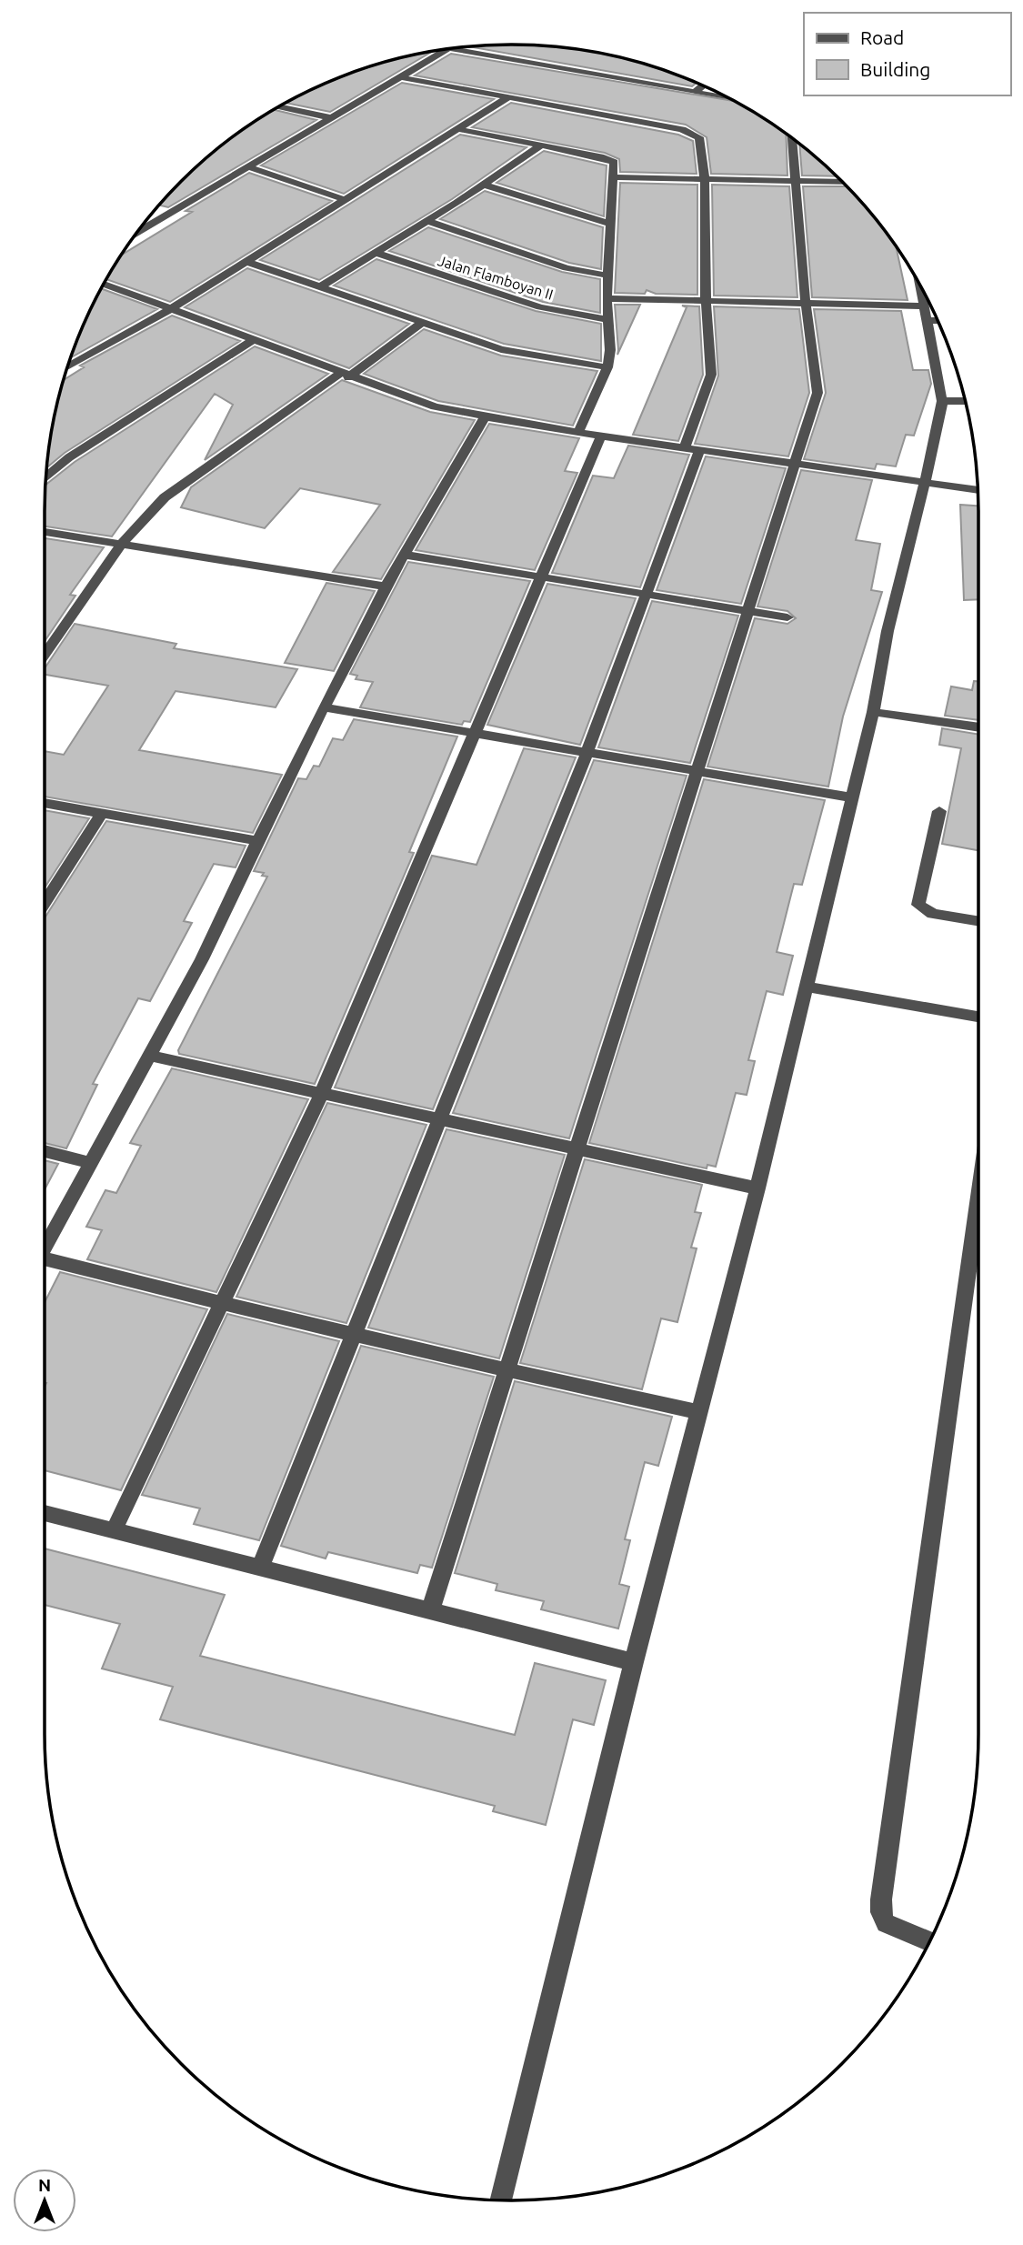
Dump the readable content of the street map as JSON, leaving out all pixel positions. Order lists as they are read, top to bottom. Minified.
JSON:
{"streets":{"street":["Jalan Flamboyan II"]},"legend":["Road","Building"],"north":"top"}
